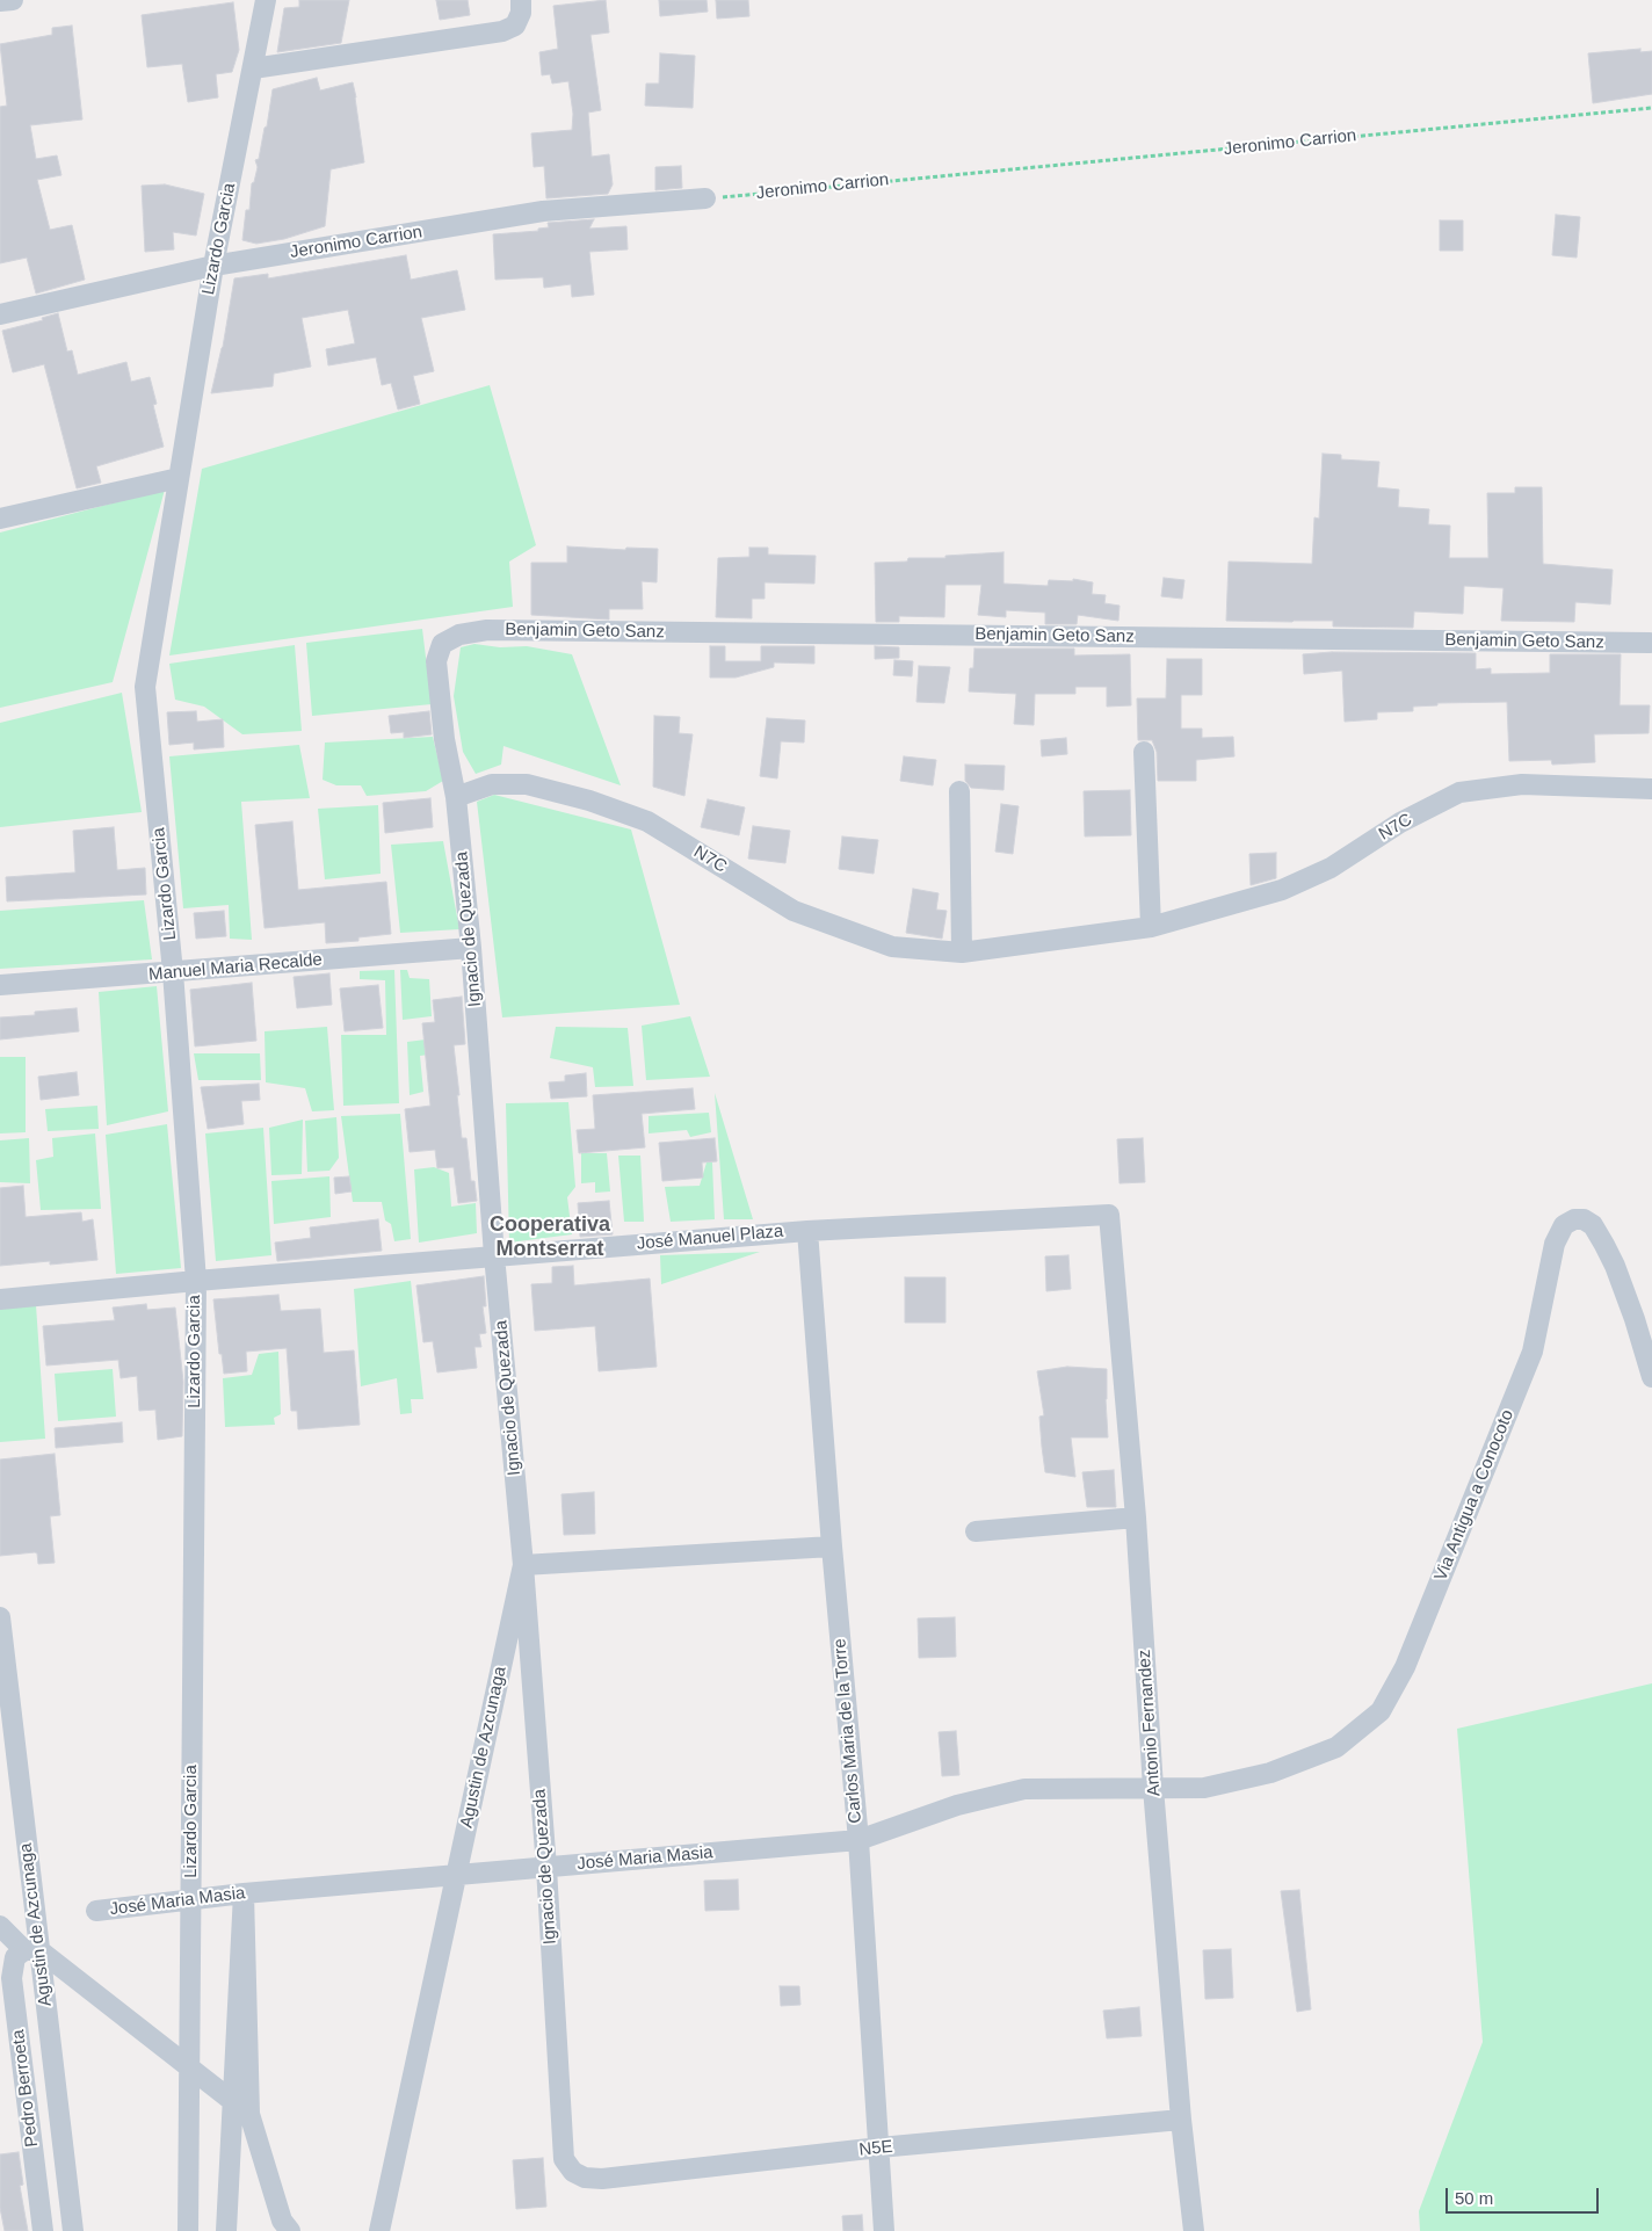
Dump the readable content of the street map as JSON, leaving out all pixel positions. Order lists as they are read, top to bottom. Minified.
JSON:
{"streets":{"street":["Jeronimo Carrion","Lizardo Garcia","Benjamin Geto Sanz","N7C","Ignacio de Quezada","Manuel Maria Recalde","José Manuel Plaza","Via Antigua a Conocoto","Antonio Fernandez","Carlos Maria de la Torre","Agustin de Azcunaga","José Maria Masia","Pedro Berroeta","N5E"]},"crossings":[["Jeronimo Carrion","Lizardo Garcia"],["Lizardo Garcia","Manuel Maria Recalde"],["Lizardo Garcia","José Manuel Plaza"],["Lizardo Garcia","José Maria Masia"],["Benjamin Geto Sanz","Ignacio de Quezada"],["N7C","Ignacio de Quezada"],["Ignacio de Quezada","Manuel Maria Recalde"],["Ignacio de Quezada","José Manuel Plaza"],["Ignacio de Quezada","Agustin de Azcunaga"],["Ignacio de Quezada","José Maria Masia"],["Ignacio de Quezada","N5E"],["José Manuel Plaza","Antonio Fernandez"],["José Manuel Plaza","Carlos Maria de la Torre"],["Via Antigua a Conocoto","Antonio Fernandez"],["Via Antigua a Conocoto","José Maria Masia"],["Antonio Fernandez","José Maria Masia"],["Antonio Fernandez","N5E"],["Carlos Maria de la Torre","José Maria Masia"],["Carlos Maria de la Torre","N5E"],["Agustin de Azcunaga","José Maria Masia"],["Agustin de Azcunaga","Pedro Berroeta"]],"districts":["Cooperativa Montserrat"],"scale_bar":"50 m"}
